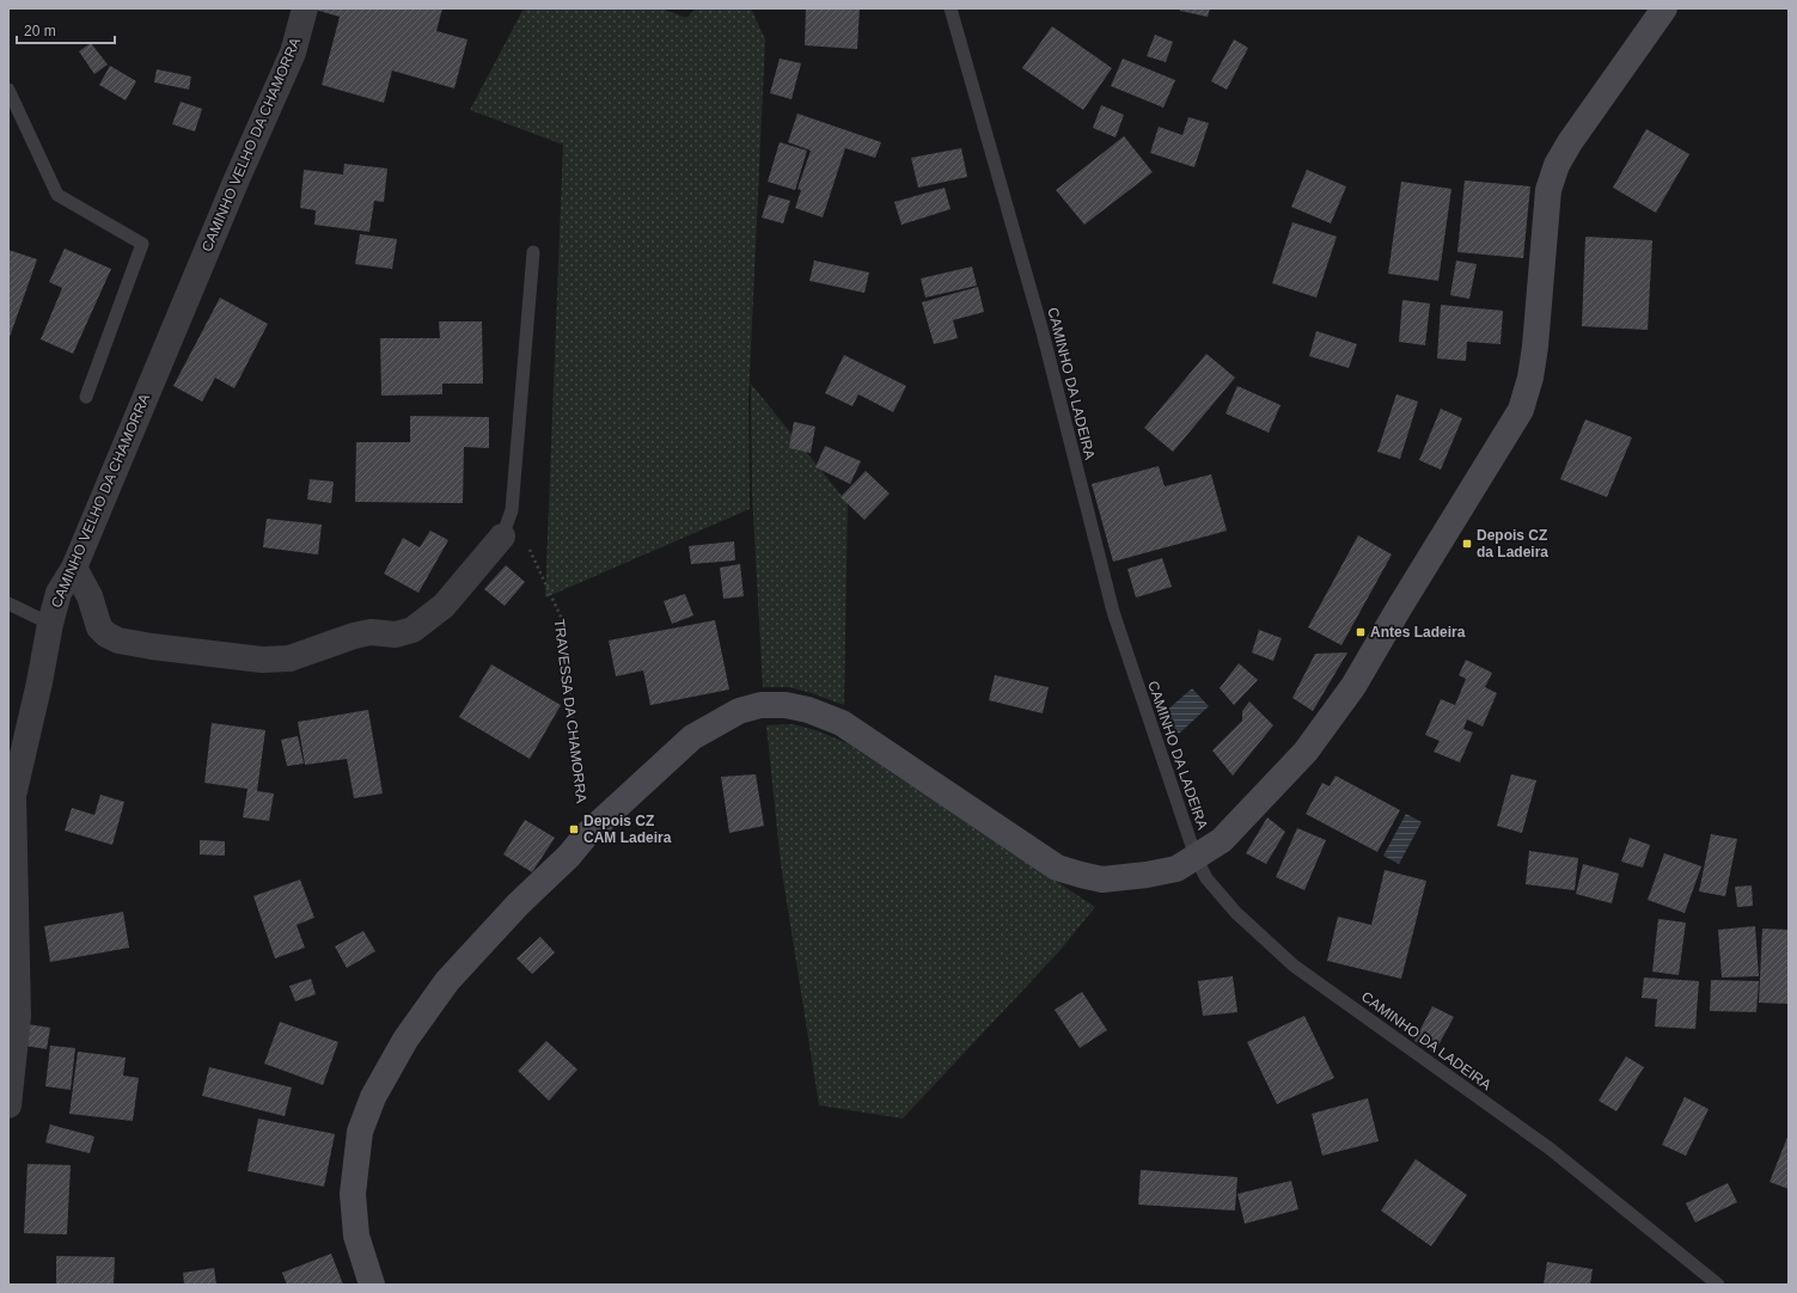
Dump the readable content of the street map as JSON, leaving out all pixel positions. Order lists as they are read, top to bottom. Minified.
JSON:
{"streets":{"street":["CAMINHO VELHO DA CHAMORRA"],"lane":["CAMINHO DA LADEIRA"],"path":["TRAVESSA DA CHAMORRA"]},"places":{"transit":["Depois CZ da Ladeira","Antes Ladeira","Depois CZ CAM Ladeira"]},"scale_bar":"20 m"}
